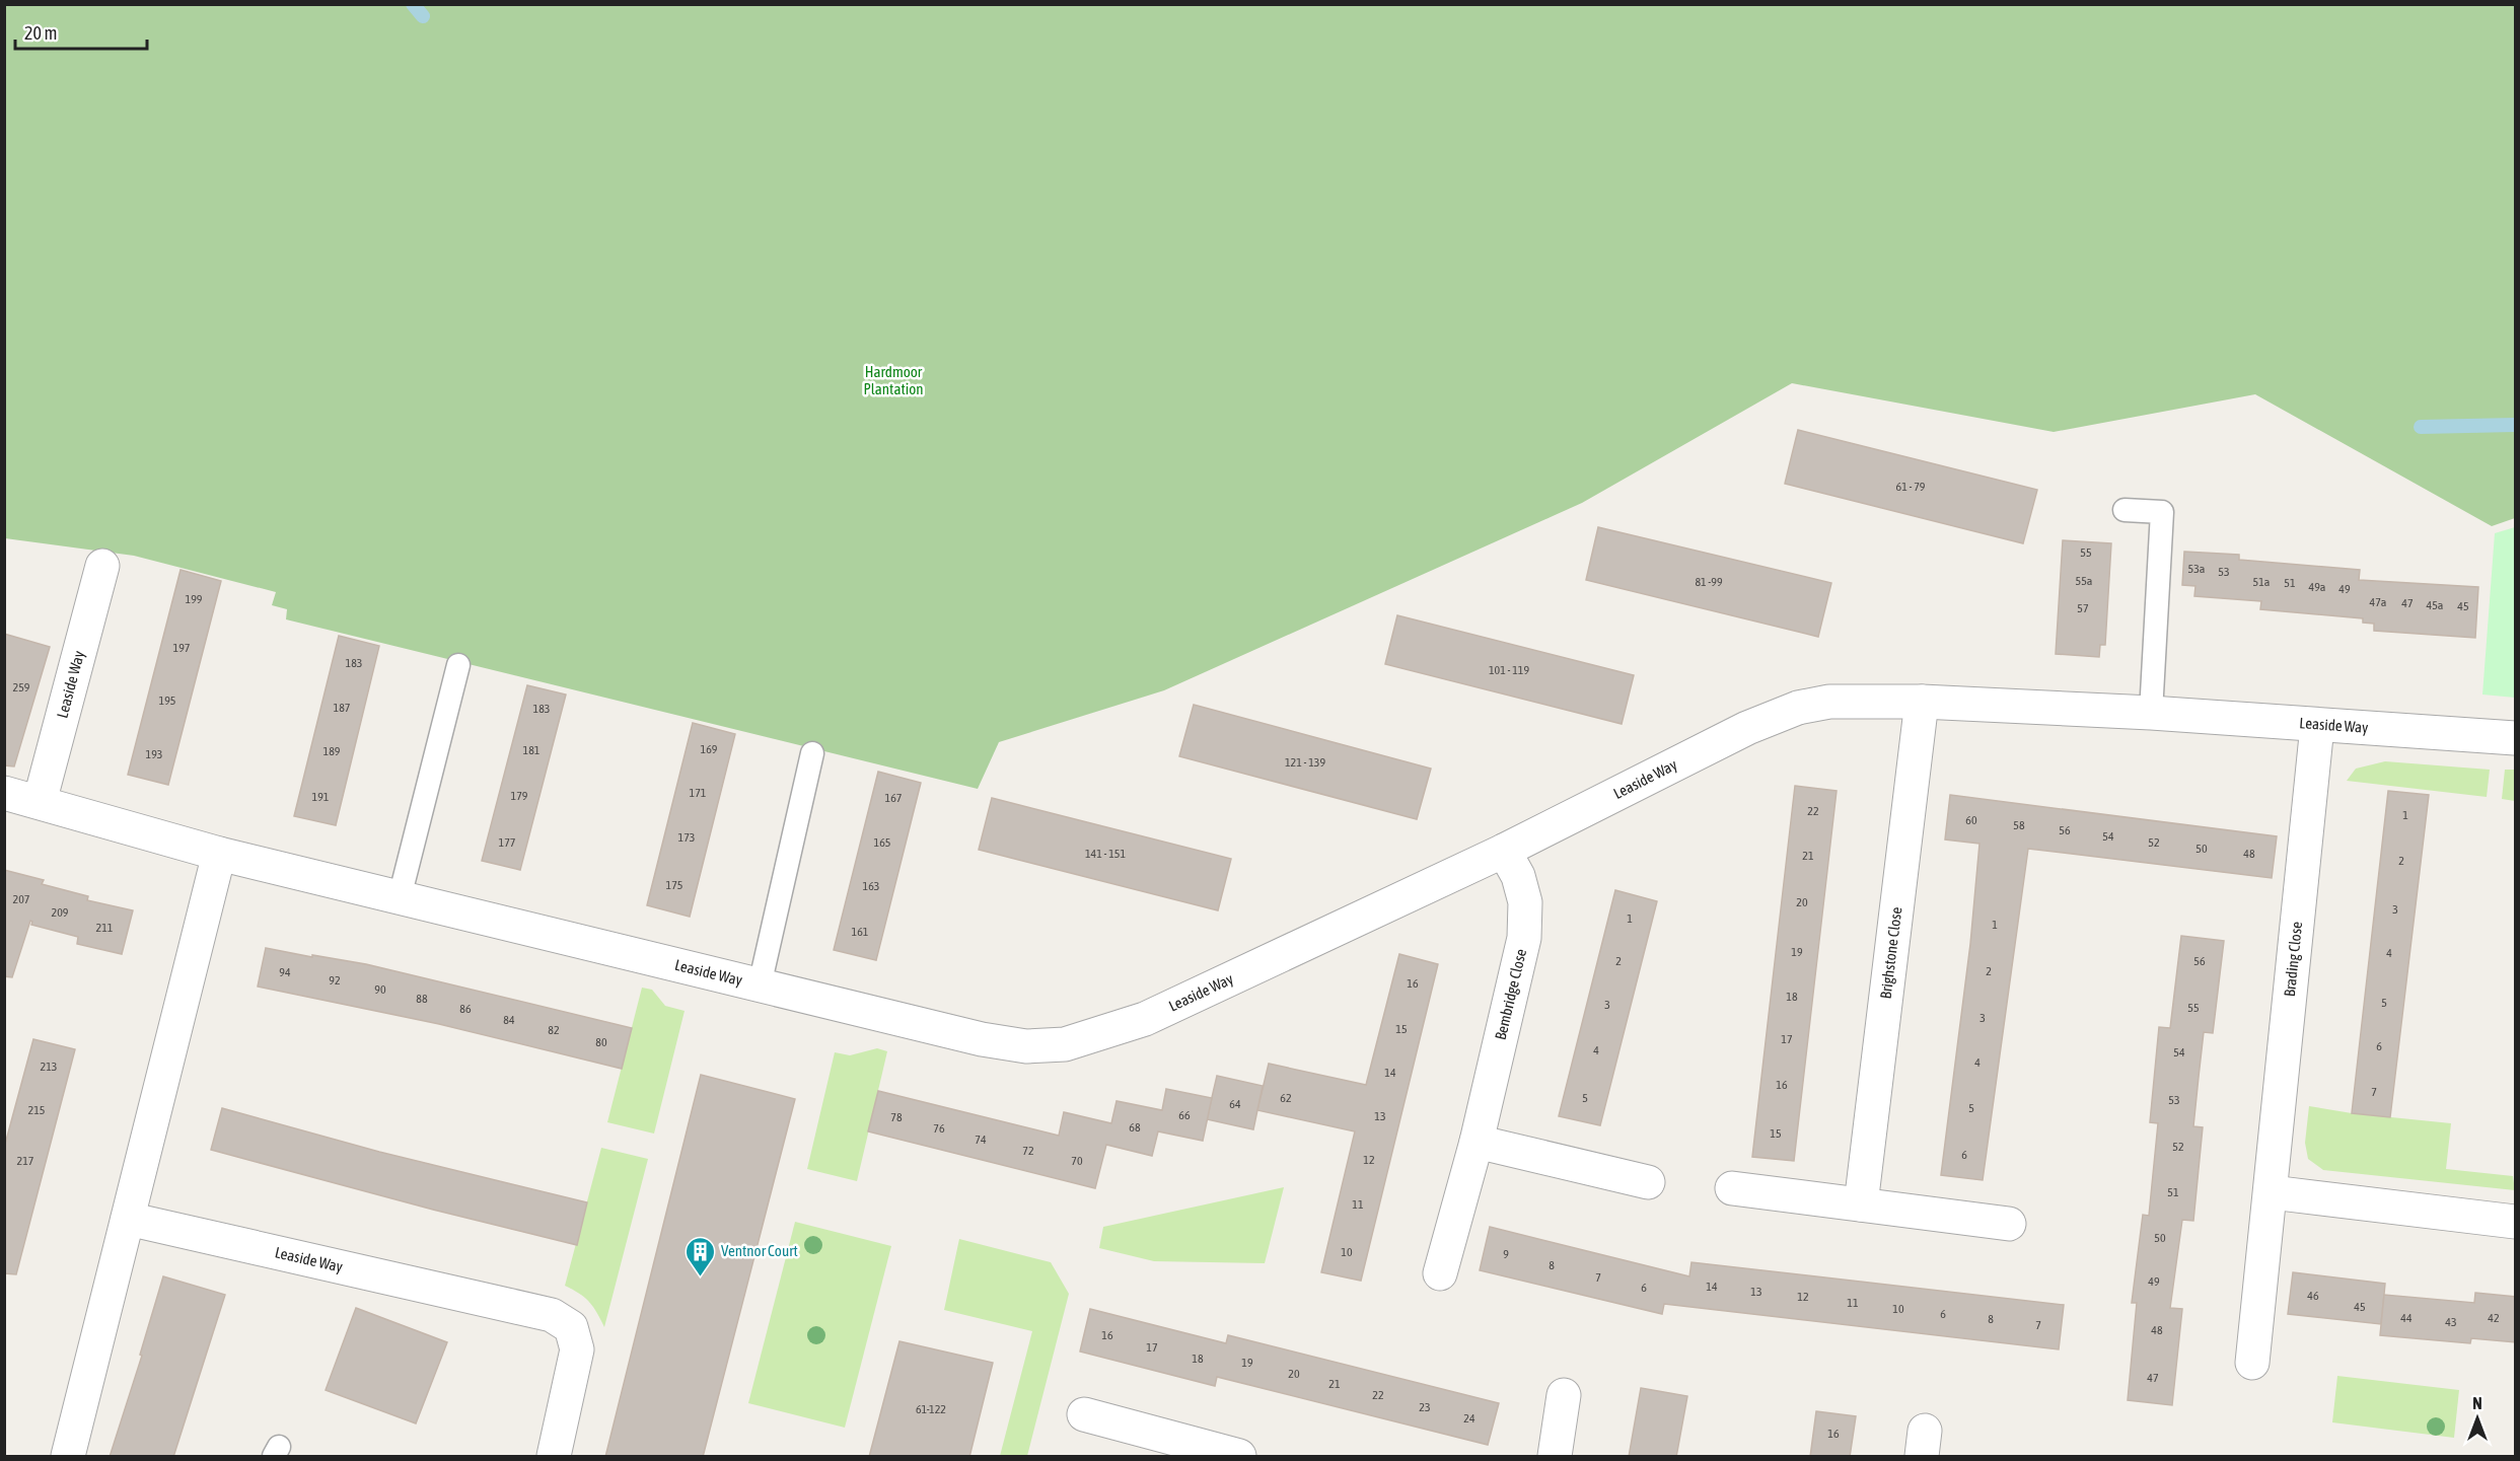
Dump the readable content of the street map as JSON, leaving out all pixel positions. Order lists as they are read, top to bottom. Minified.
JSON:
{"streets":{"street":["Leaside Way","Brighstone Close","Brading Close","Bembridge Close"]},"crossings":[["Leaside Way","Brighstone Close"],["Leaside Way","Brading Close"],["Leaside Way","Bembridge Close"]],"parks":["Hardmoor Plantation"],"places":{"building":["Ventnor Court"]},"house_numbers":["61 - 79","55","53a","53","55a","81 -99","51a","51","49a","49","199","47a","47","45a","45","57","197","183","101 - 119","259","195","187","183","169","181","189","193","121 - 139","171","179","191","167","22","1","60","58","56","54","173","177","165","52","50","141 - 151","48","21","2","175","163","207","20","3","209","1","1","211","161","19","4","2","56","2","94","92","16","90","18","88","5","3","55","86","3","84","15","82","17","80","6","4","54","4","213","14","16","7","62","5","53","64","5","215","66","13","78","68","76","15","74","52","72","6","12","217","70","51","11","50","10","9","8","7","49","14","6","13","46","12","11","45","10","6","44","42","8","43","7","48","16","17","18","19","20","47","21","22","23","61-122","24","16"],"scale_bar":"20 m","north":"top"}
